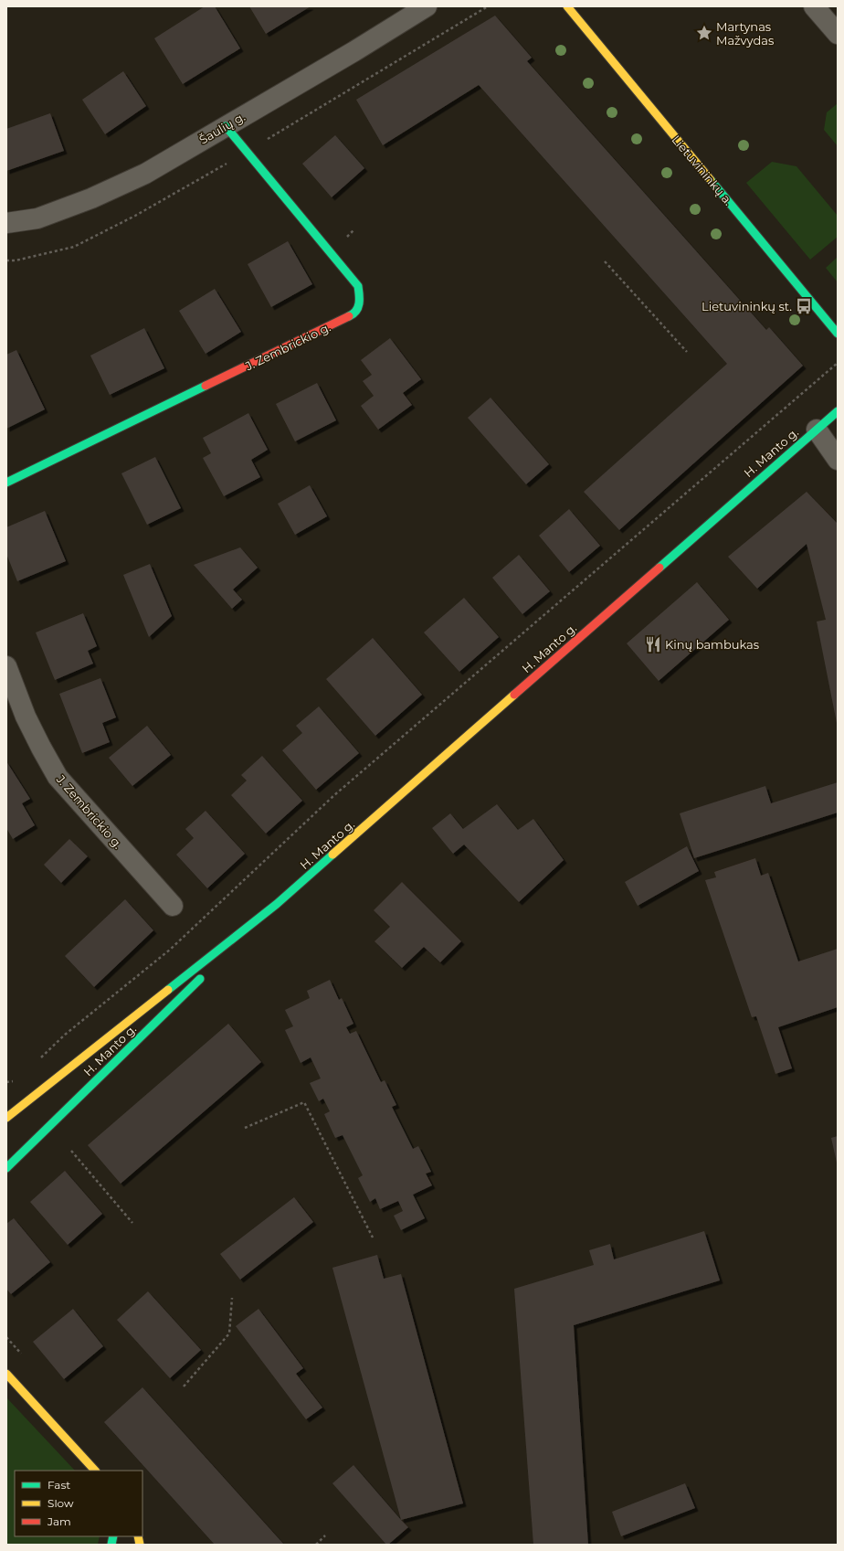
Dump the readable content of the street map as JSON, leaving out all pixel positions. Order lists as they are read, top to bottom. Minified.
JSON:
{"streets":{"main road":["Lietuvininkų a.","J. Zembrickio g.","H. Manto g."],"street":["Šaulių g."]},"crossings":[["Šaulių g.","J. Zembrickio g."]],"places":{"place":["Martynas Mažvydas"],"bus stop":["Lietuvininkų st."],"restaurant":["Kinų bambukas"]},"legend":["Fast","Slow","Jam"]}
